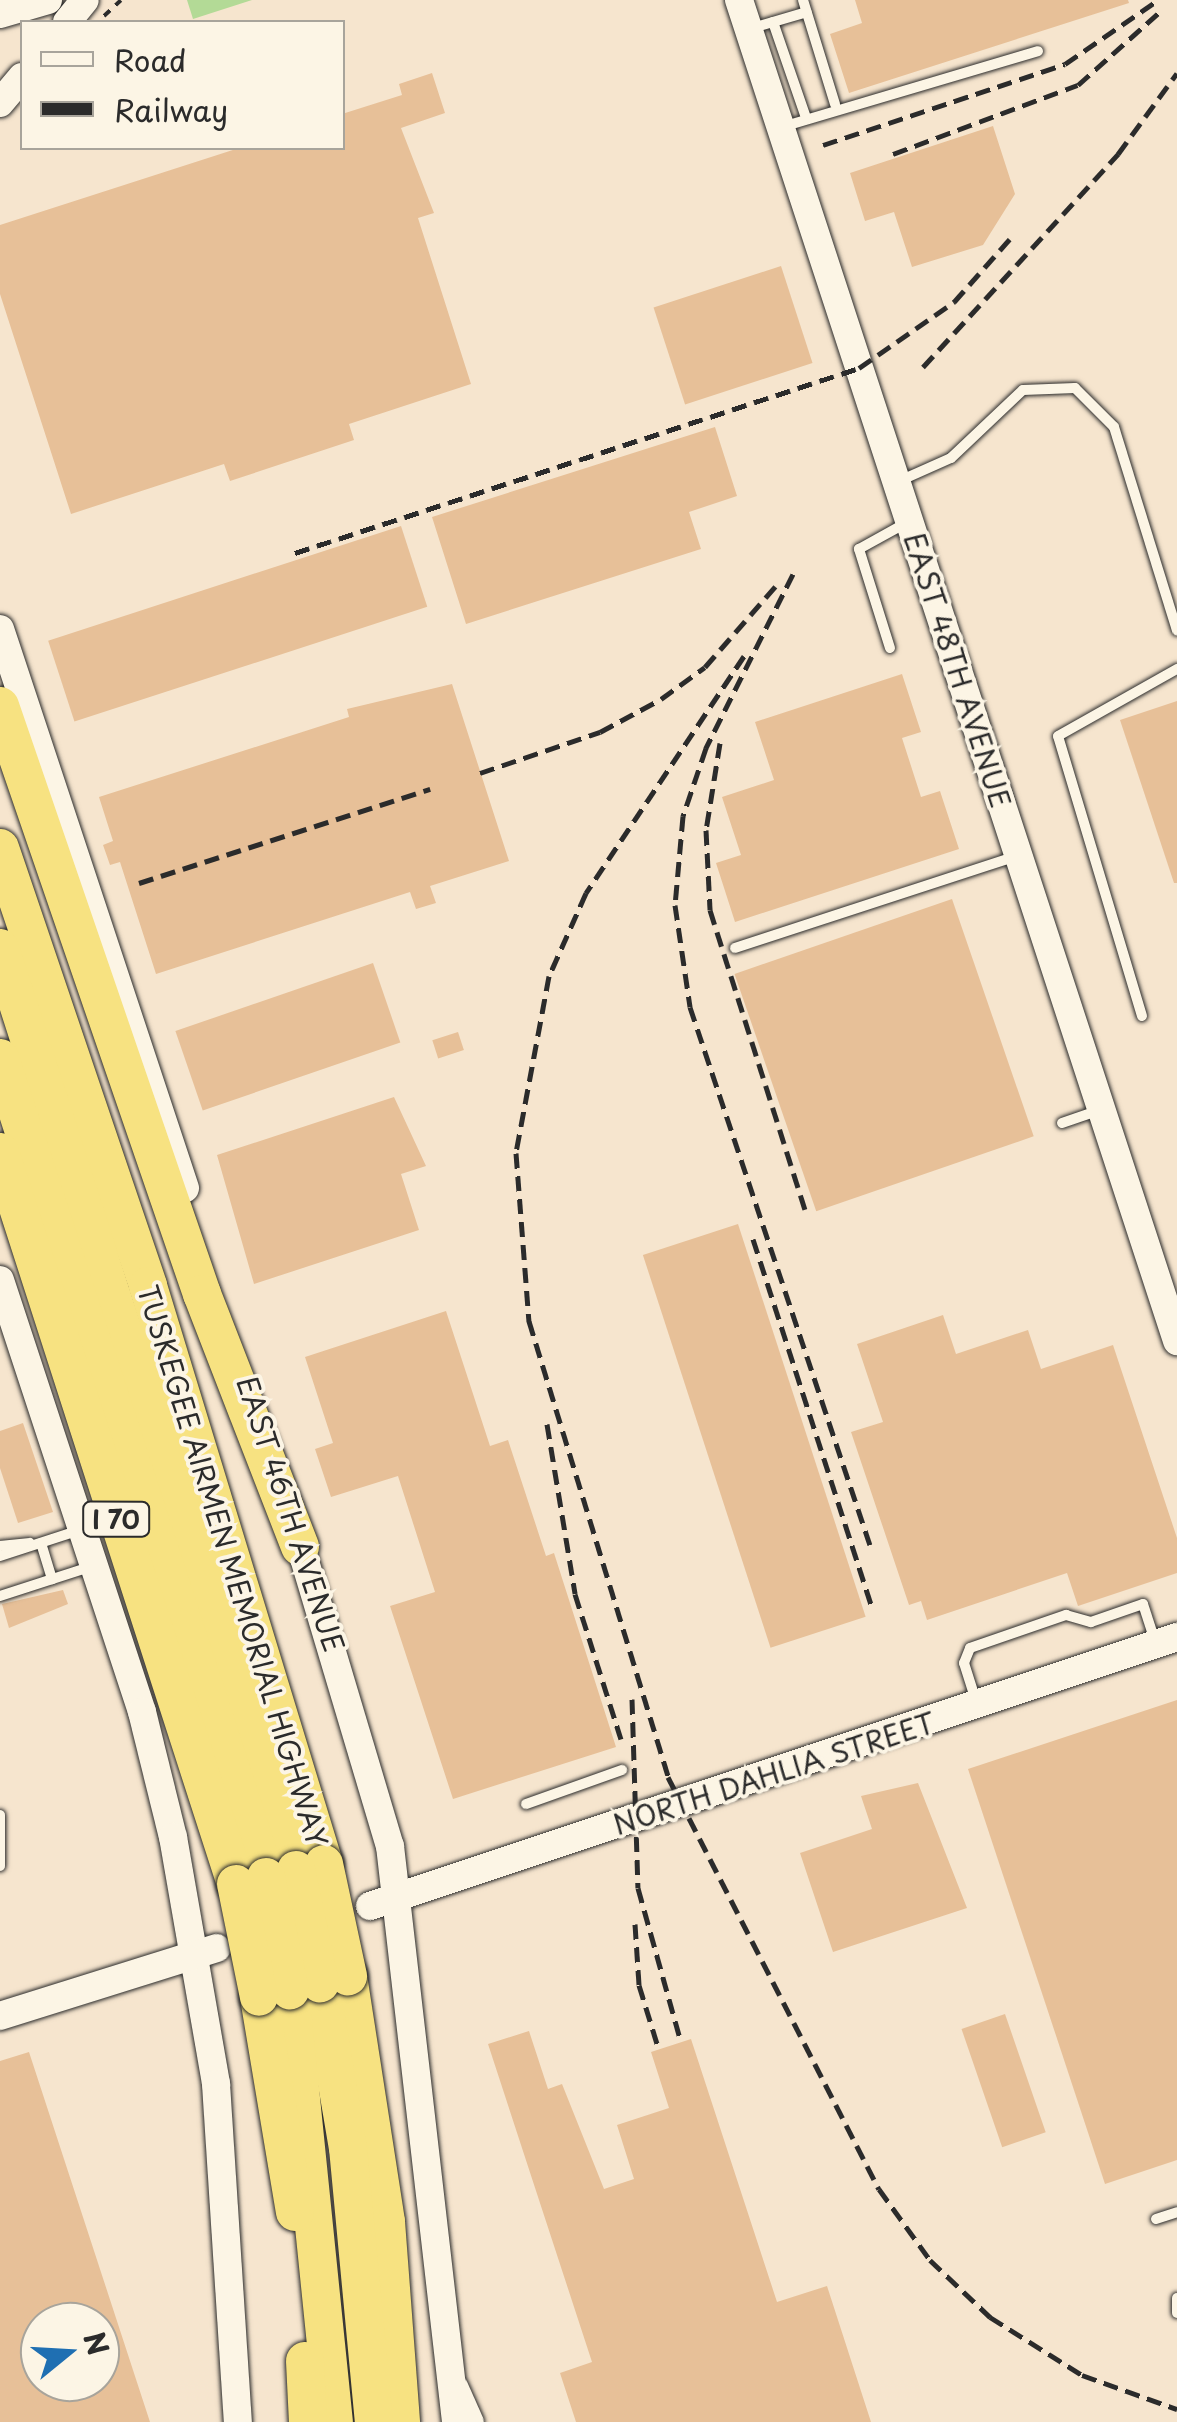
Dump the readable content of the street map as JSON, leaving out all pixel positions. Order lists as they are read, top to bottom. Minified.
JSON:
{"streets":{"highway":["I 70","TUSKEGEE AIRMEN MEMORIAL HIGHWAY"],"main road":["EAST 48TH AVENUE","EAST 46TH AVENUE","NORTH DAHLIA STREET"]},"crossings":[["EAST 46TH AVENUE","NORTH DAHLIA STREET"]],"legend":["Road","Railway"],"north":"right"}
